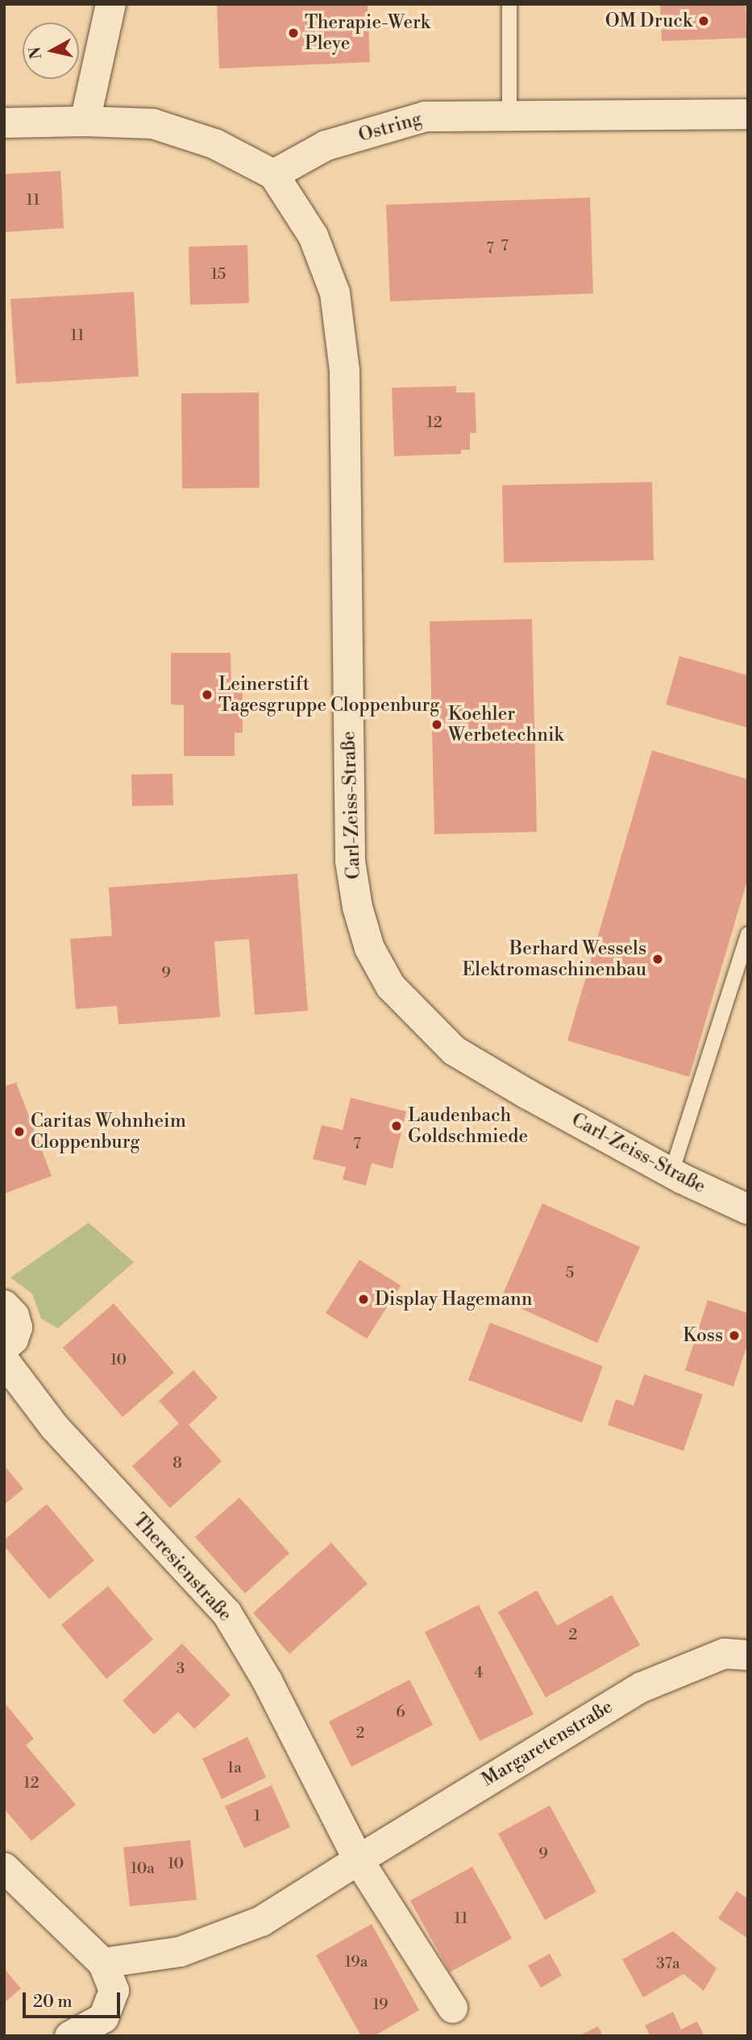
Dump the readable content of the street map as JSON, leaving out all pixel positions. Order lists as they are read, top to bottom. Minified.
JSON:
{"streets":{"street":["Ostring","Carl-Zeiss-Straße","Theresienstraße","Margaretenstraße"]},"crossings":[["Ostring","Carl-Zeiss-Straße"],["Theresienstraße","Margaretenstraße"]],"places":["OM Druck","Therapie-Werk Pleye","Leinerstift Tagesgruppe Cloppenburg","Koehler Werbetechnik","Berhard Wessels Elektromaschinenbau","Laudenbach Goldschmiede","Caritas Wohnheim Cloppenburg","Display Hagemann","Koss"],"house_numbers":["11","7","7","15","11","12","9","7","5","10","8","2","3","4","6","2","1a","12","1","9","10","10a","11","19a","37a","19"],"scale_bar":"20 m","north":"left"}
